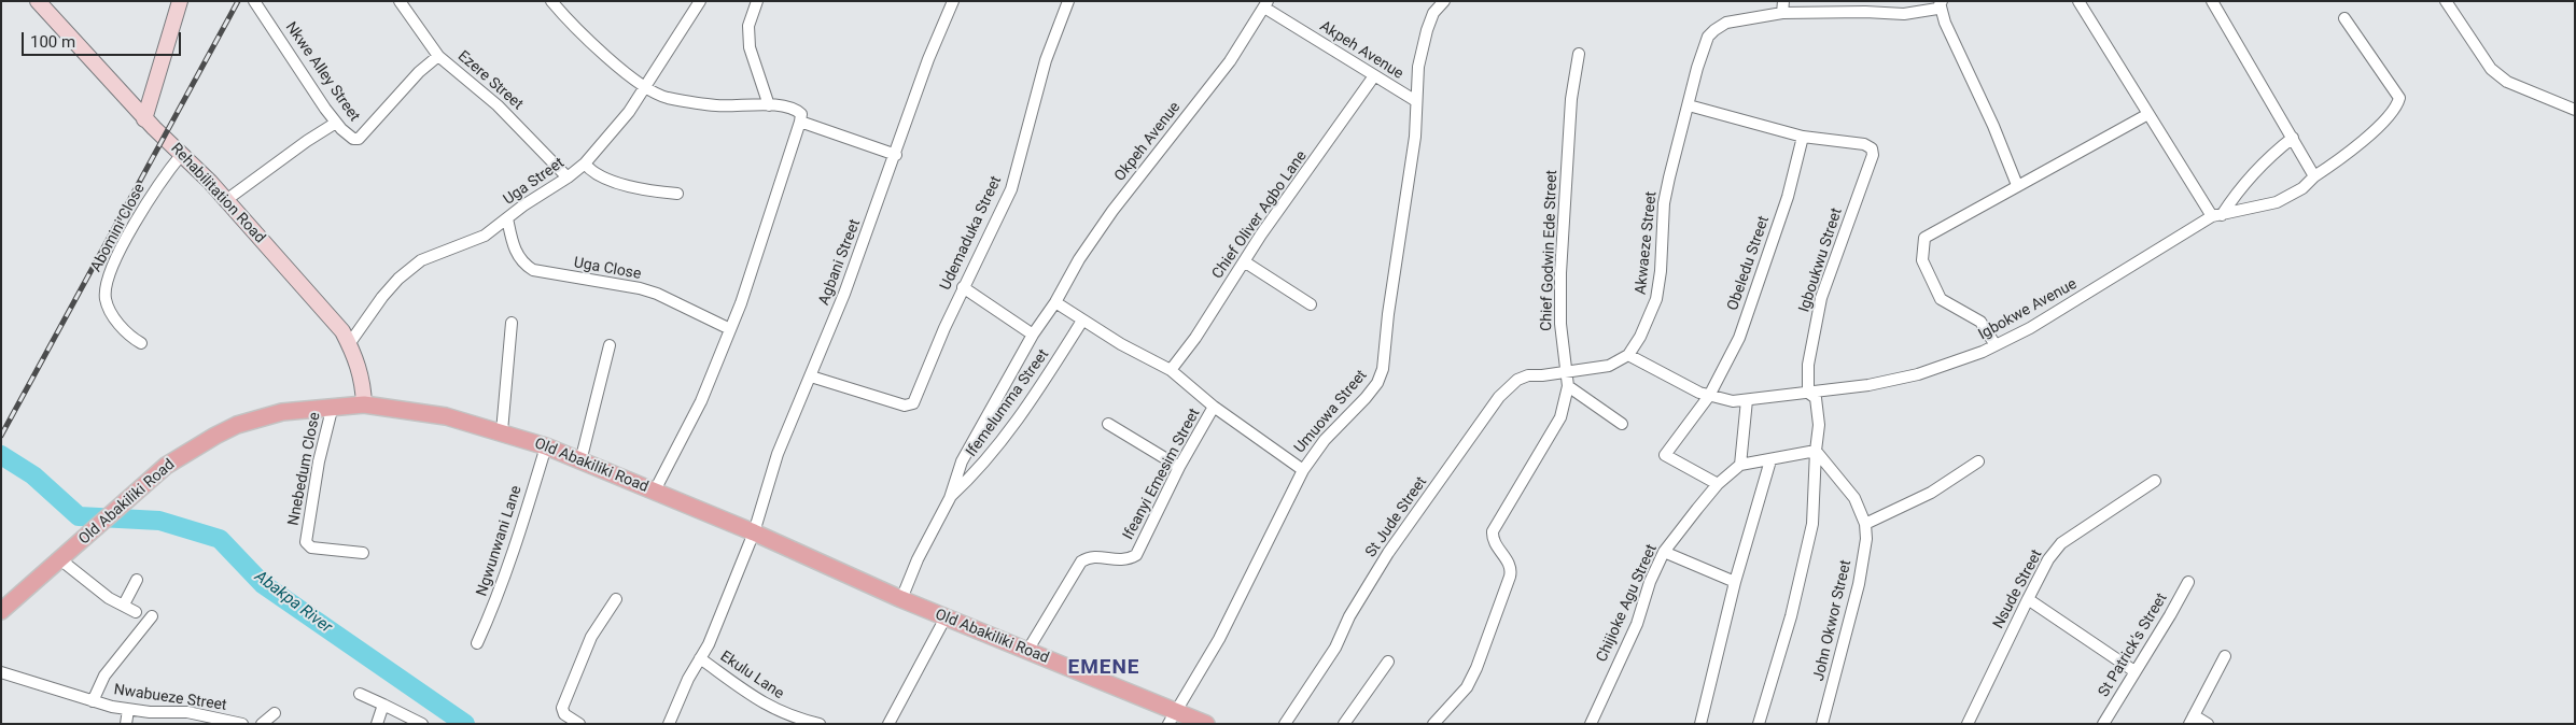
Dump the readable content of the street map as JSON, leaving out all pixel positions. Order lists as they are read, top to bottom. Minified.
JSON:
{"streets":{"main road":["Rehabilitation Road","Old Abakiliki Road"],"street":["Akpeh Avenue","Nkwe Alley Street","Ezere Street","Okpeh Avenue","Uga Street","Chief Oliver Agbo Lane","Abomini Close","Udemaduka Street","Akwaeze Street","Chief Godwin Ede Street","Igboukwu Street","Agbani Street","Obeledu Street","Uga Close","Igbokwe Avenue","Ifemelumma Street","Umuowa Street","Nnebedum Close","Ifeanyi Emesim Street","St Jude Street","Ngwunwani Lane","Nsude Street","Chijioke Agu Street","John Okwor Street","St Patrick's Street","Ekulu Lane","Nwabueze Street"]},"crossings":[["Akpeh Avenue","Okpeh Avenue"],["Akpeh Avenue","Chief Oliver Agbo Lane"],["Akpeh Avenue","Umuowa Street"],["Nkwe Alley Street","Ezere Street"],["Ezere Street","Uga Street"],["Uga Street","Rehabilitation Road"],["Uga Street","Uga Close"],["Rehabilitation Road","Abomini Close"],["Rehabilitation Road","Old Abakiliki Road"],["Udemaduka Street","Agbani Street"],["Akwaeze Street","Igbokwe Avenue"],["Chief Godwin Ede Street","St Jude Street"],["Igboukwu Street","Obeledu Street"],["Igboukwu Street","Igbokwe Avenue"],["Igboukwu Street","John Okwor Street"],["Agbani Street","Old Abakiliki Road"],["Agbani Street","Ekulu Lane"],["Obeledu Street","Igbokwe Avenue"],["Obeledu Street","Chijioke Agu Street"],["Umuowa Street","Old Abakiliki Road"],["Old Abakiliki Road","Nnebedum Close"],["Old Abakiliki Road","Ifeanyi Emesim Street"],["Old Abakiliki Road","Ngwunwani Lane"],["Old Abakiliki Road","Ekulu Lane"]],"districts":["EMENE"],"water":["Abakpa River"],"scale_bar":"100 m"}
